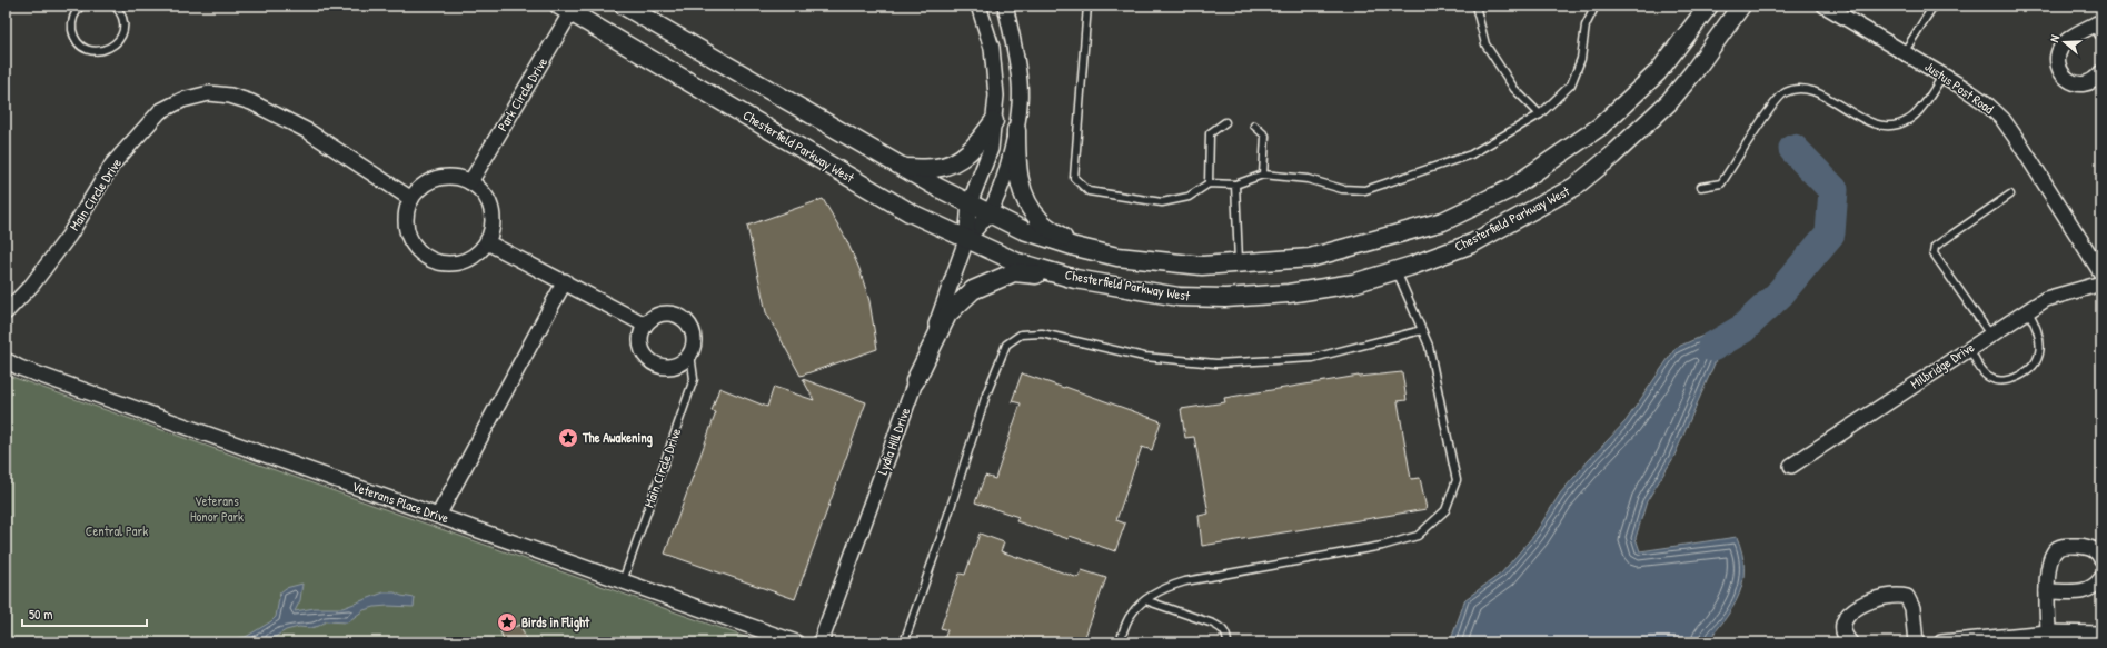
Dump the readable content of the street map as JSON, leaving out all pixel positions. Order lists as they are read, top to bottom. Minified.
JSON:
{"streets":{"street":["Justus Post Road","Park Circle Drive","Chesterfield Parkway West","Main Circle Drive","Milbridge Drive","Lydia Hill Drive","Veterans Place Drive"]},"crossings":[["Park Circle Drive","Chesterfield Parkway West"],["Park Circle Drive","Main Circle Drive"],["Chesterfield Parkway West","Lydia Hill Drive"],["Main Circle Drive","Veterans Place Drive"]],"parks":["Veterans Honor Park","Central Park"],"places":{"place":["The Awakening","Birds in Flight"]},"scale_bar":"50 m","north":"left"}
